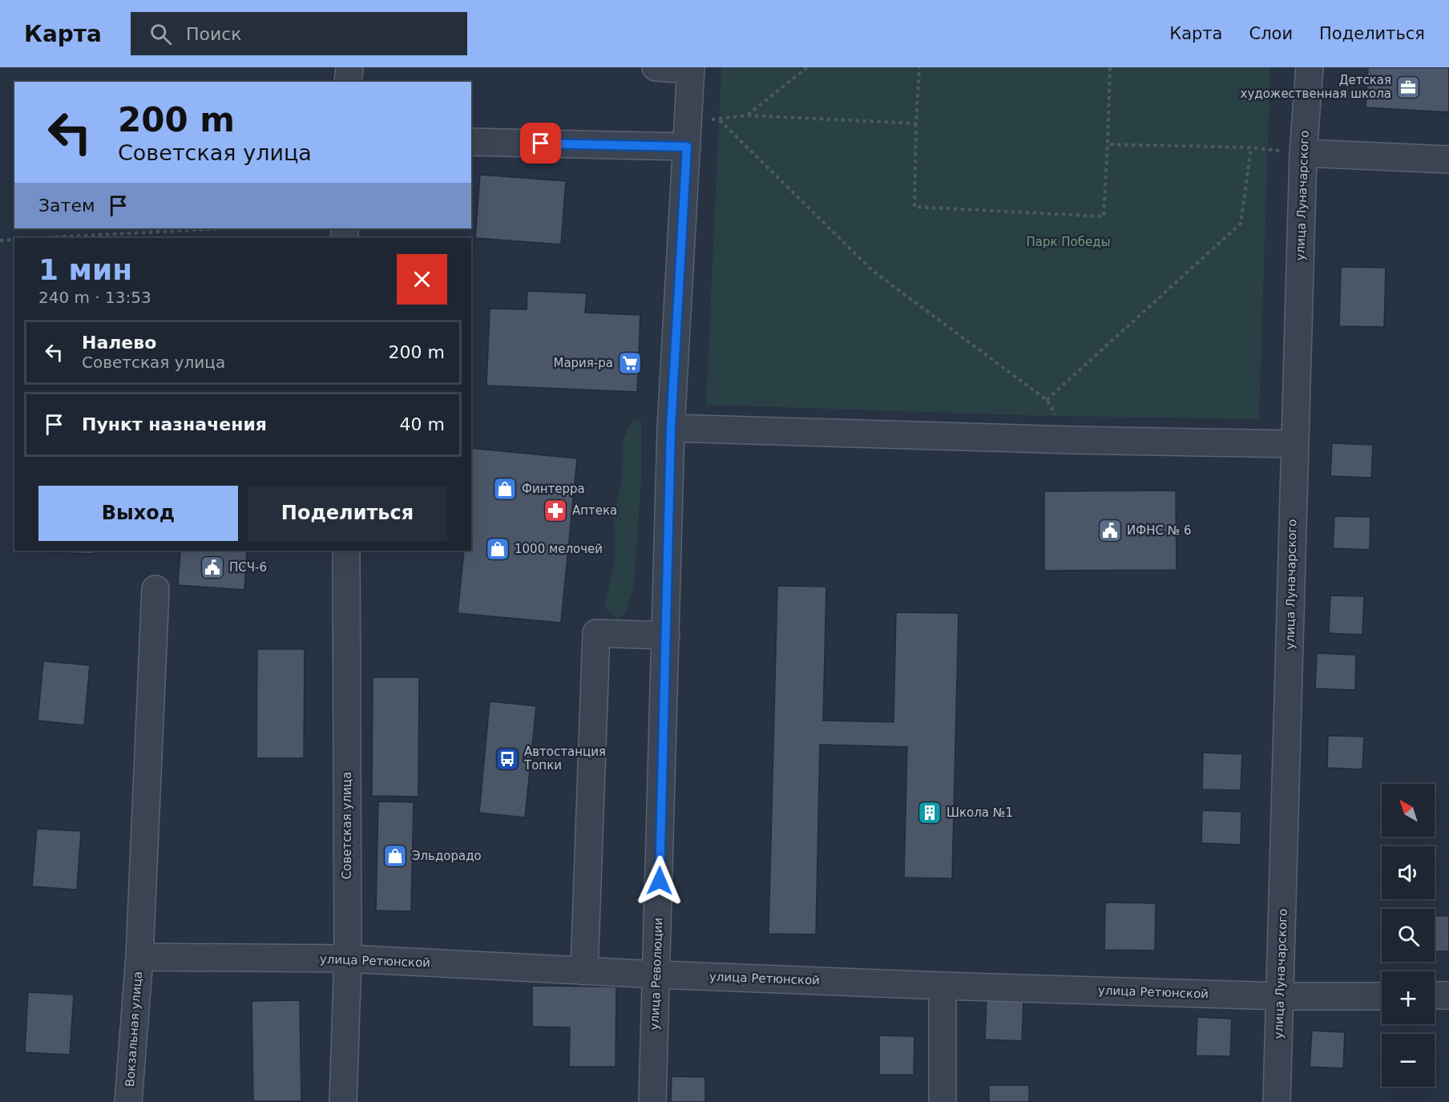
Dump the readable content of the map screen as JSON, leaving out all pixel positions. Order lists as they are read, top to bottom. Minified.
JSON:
{"streets":{"street":["улица Луначарского","Советская улица","улица Ретюнской","улица Революции","Вокзальная улица"]},"crossings":[["улица Луначарского","улица Ретюнской"],["Советская улица","улица Ретюнской"],["улица Ретюнской","улица Революции"],["улица Ретюнской","Вокзальная улица"]],"parks":["Парк Победы"],"places":{"office":["Детская художественная школа"],"supermarket":["Мария-ра"],"shop":["Финтерра","1000 мелочей","Эльдорадо"],"pharmacy":["Аптека"],"public building":["ИФНС № 6","ПСЧ-6"],"bus stop":["Автостанция Топки"],"building":["Школа №1"]},"north":"top left","page":{"header":"Карта","search":"Поиск","nav":["Карта","Слои","Поделиться"],"turn":["200 m","Советская улица"],"then":"Затем","heading":["1 мин","240 m · 13:53"],"list":[{"name":"Налево","note":"Советская улица","value":"200 m"},{"name":"Пункт назначения","value":"40 m"}],"buttons":["Выход","Поделиться"],"map_buttons":["+","−"]}}
